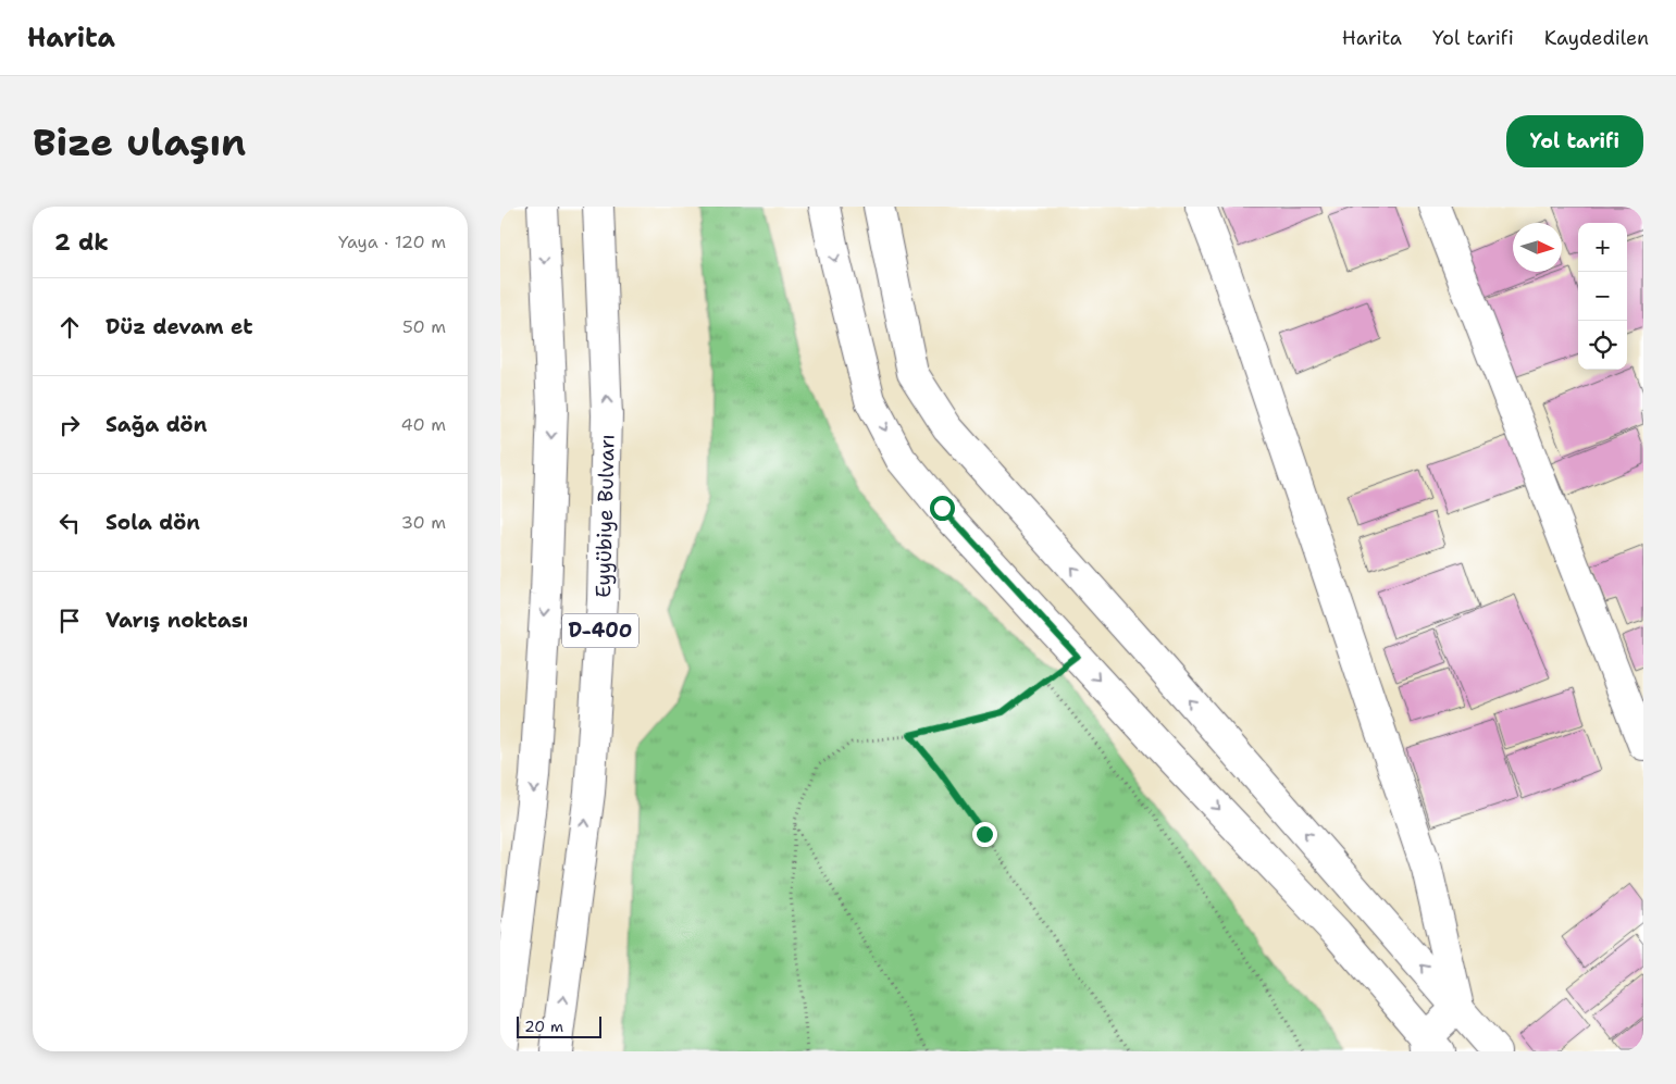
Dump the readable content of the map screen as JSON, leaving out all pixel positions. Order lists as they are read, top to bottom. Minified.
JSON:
{"streets":{"main road":["Eyyübiye Bulvarı","D-400"]},"scale_bar":"20 m","north":"right","page":{"header":"Harita","nav":["Harita","Yol tarifi","Kaydedilen"],"buttons":"Yol tarifi","title":"Bize ulaşın","heading":["2 dk","Yaya · 120 m"],"map_buttons":["+","−"],"list":[["Düz devam et","50 m"],["Sağa dön","40 m"],["Sola dön","30 m"],"Varış noktası"],"scale":"20 m"}}
